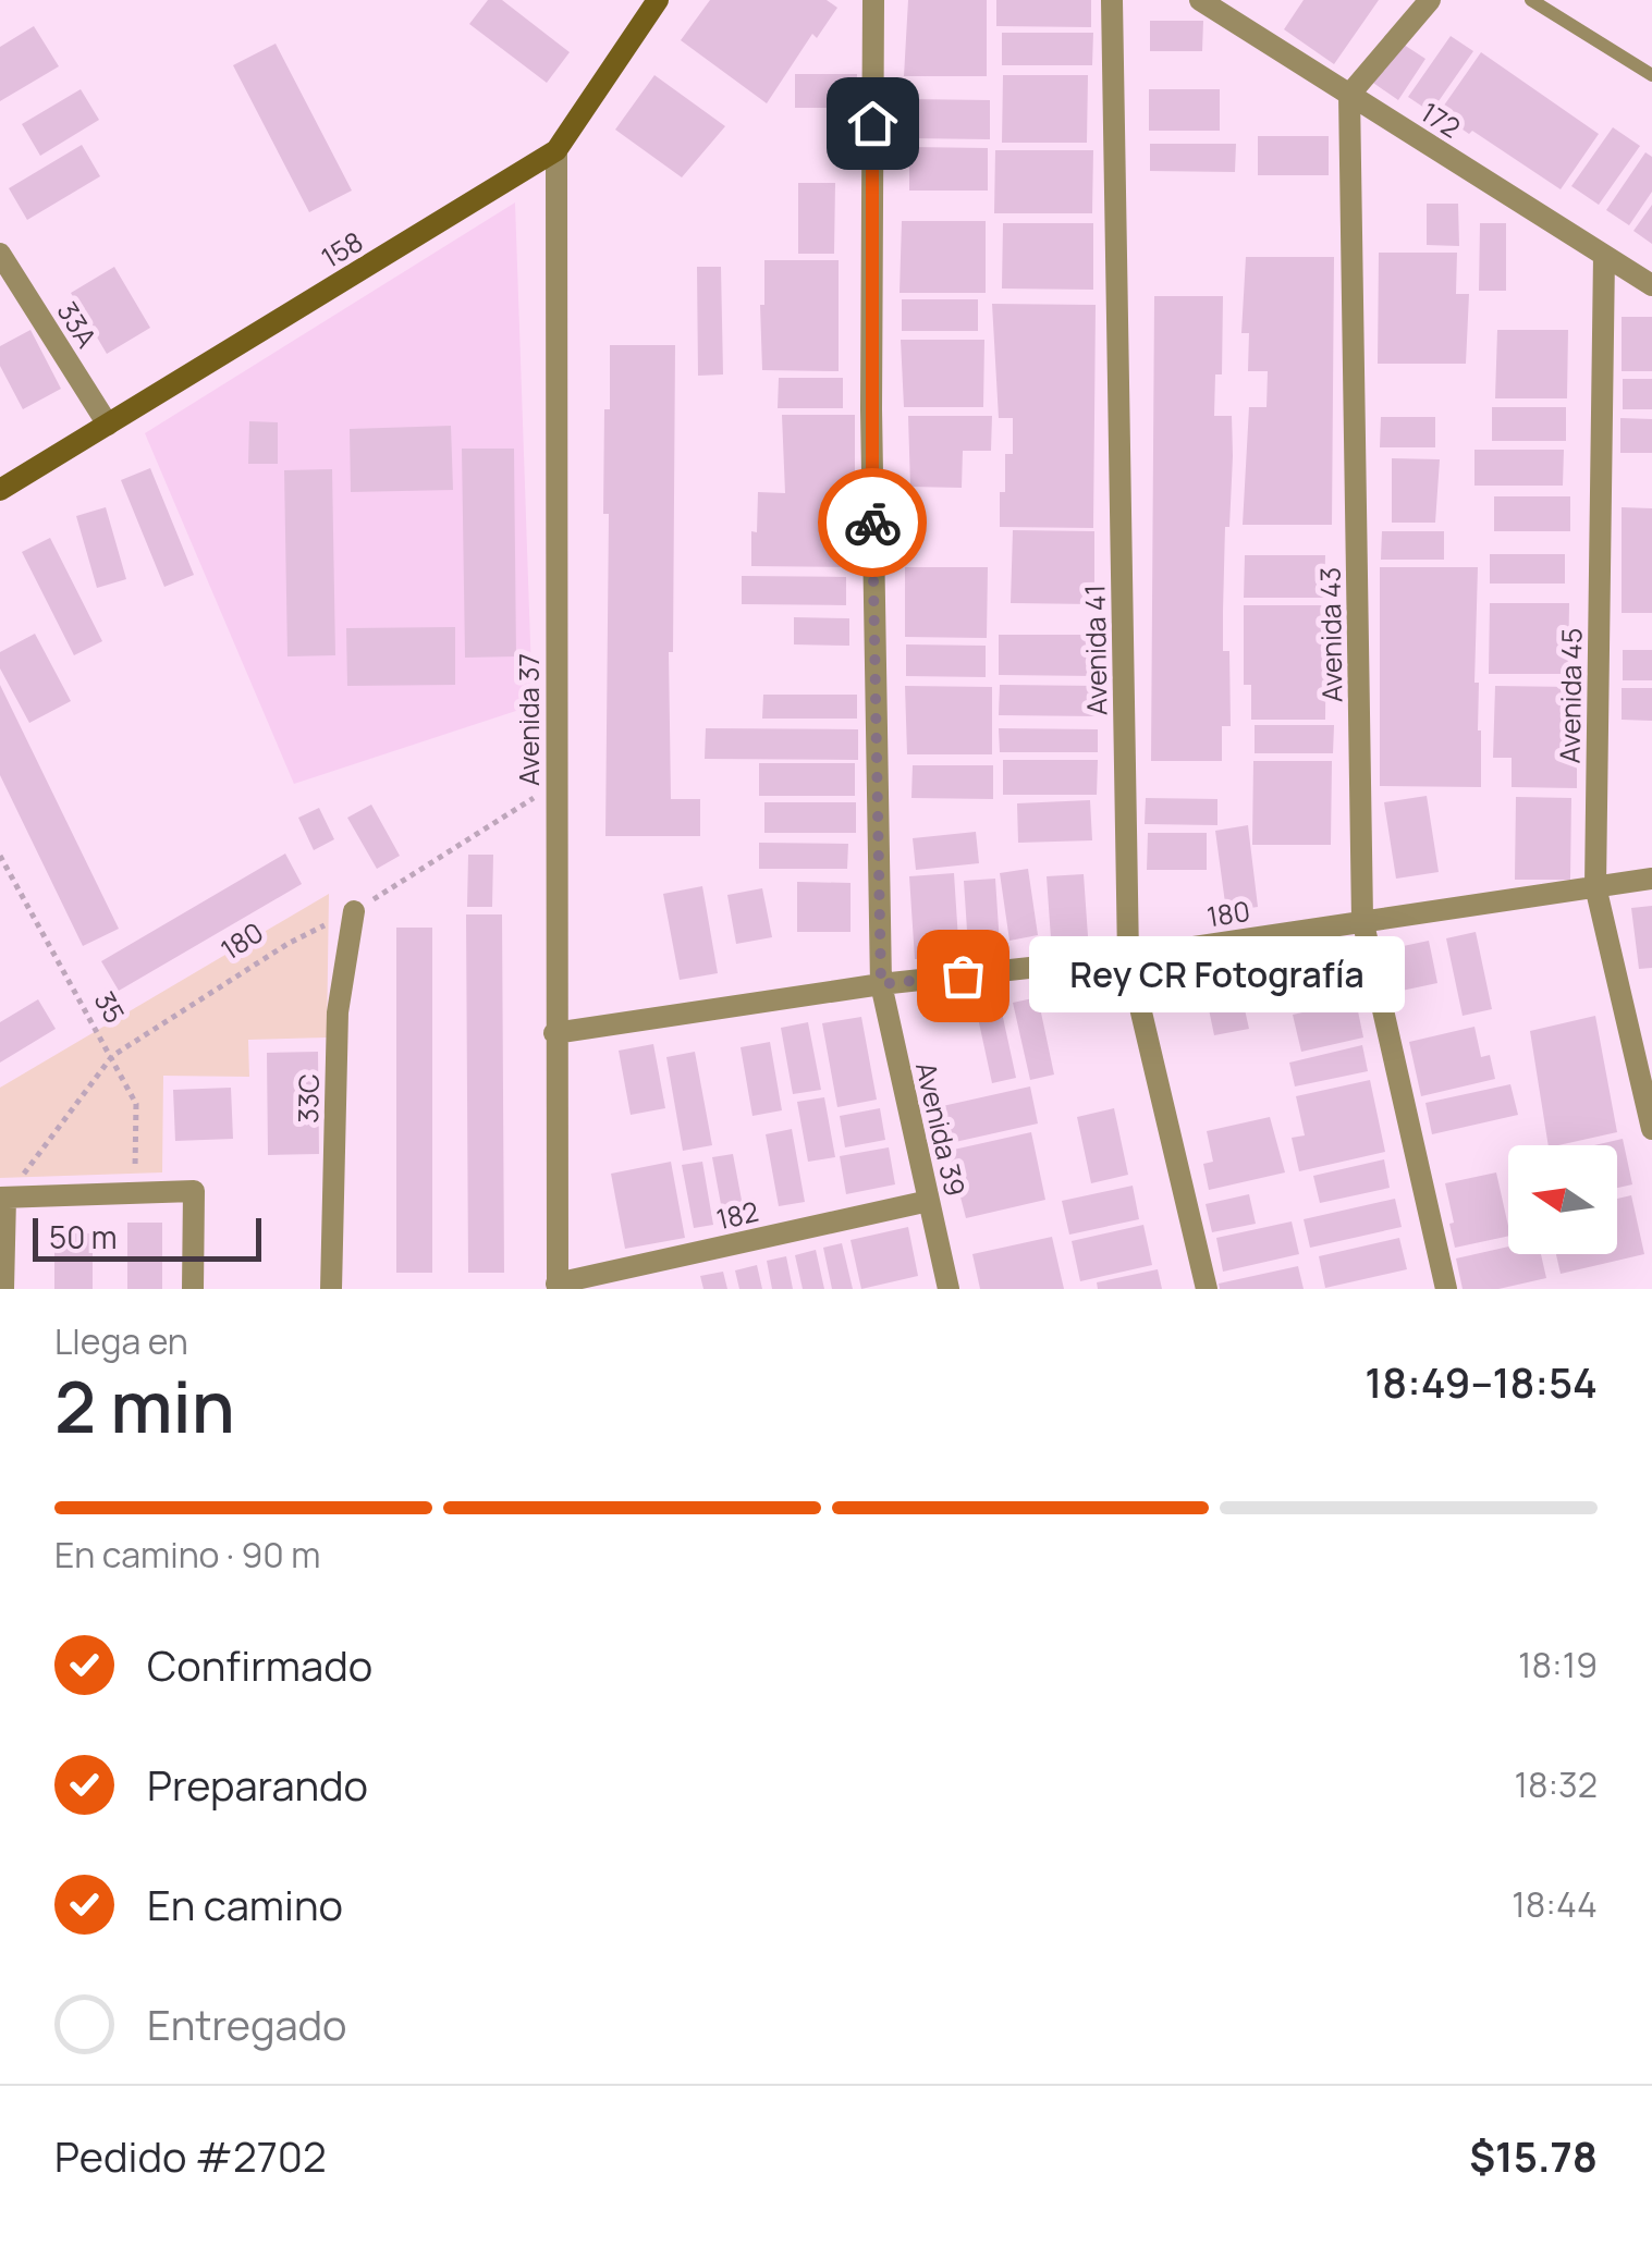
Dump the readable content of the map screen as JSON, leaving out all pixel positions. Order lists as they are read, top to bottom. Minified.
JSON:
{"streets":{"street":["172","158","33A","Avenida 43","Avenida 41","Avenida 45","Avenida 37","180","33C","Avenida 39","182"],"path":["35"]},"crossings":[["172","Avenida 43"],["172","Avenida 45"],["158","33A"],["158","Avenida 37"],["Avenida 43","180"],["Avenida 41","180"],["Avenida 45","180"],["Avenida 37","180"],["Avenida 37","182"],["180","35"],["180","33C"],["180","Avenida 39"],["Avenida 39","182"]],"places":["Rey CR Fotografía"],"scale_bar":"50 m","north":"left","page":{"bubble":"Rey CR Fotografía","scale":"50 m","heading":["2 min","Llega en","18:49–18:54"],"panel":["Pedido #2702","$15.78"],"bar":"En camino · 90 m","list":[["Confirmado","18:19"],["Preparando","18:32"],["En camino","18:44"],"Entregado"]}}
